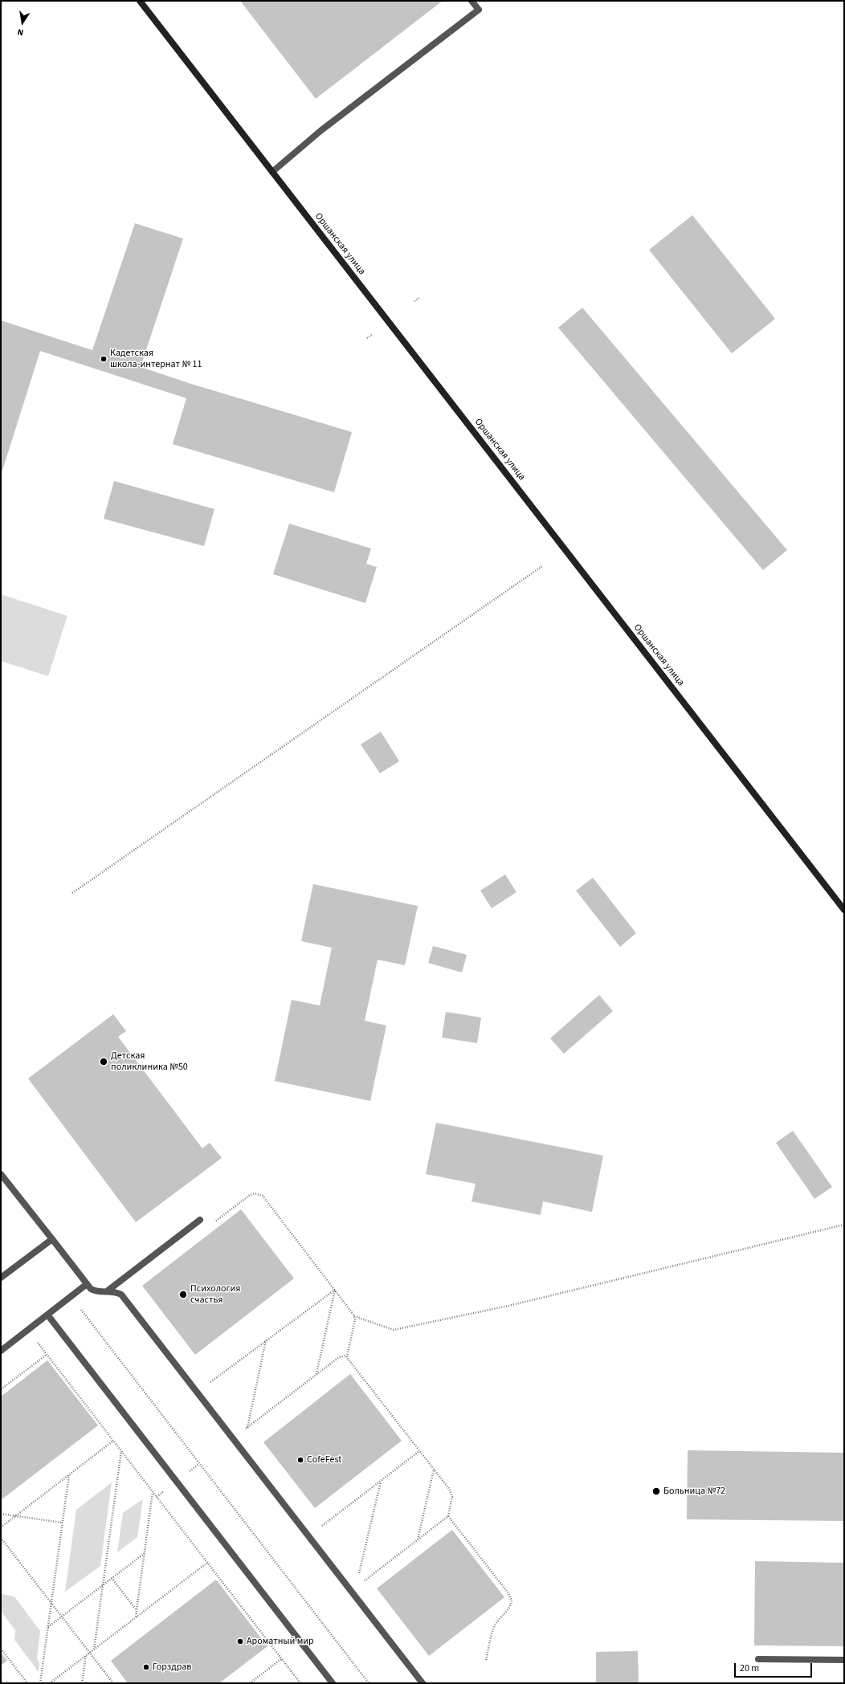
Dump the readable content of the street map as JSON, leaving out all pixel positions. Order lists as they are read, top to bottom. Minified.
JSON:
{"streets":{"street":["Оршанская улица"]},"places":["Кадетская школа-интернат № 11","Детская поликлиника №50","Психология счастья","CofeFest","Больница №72","Ароматный мир","Горздрав"],"scale_bar":"20 m","north":"bottom"}
